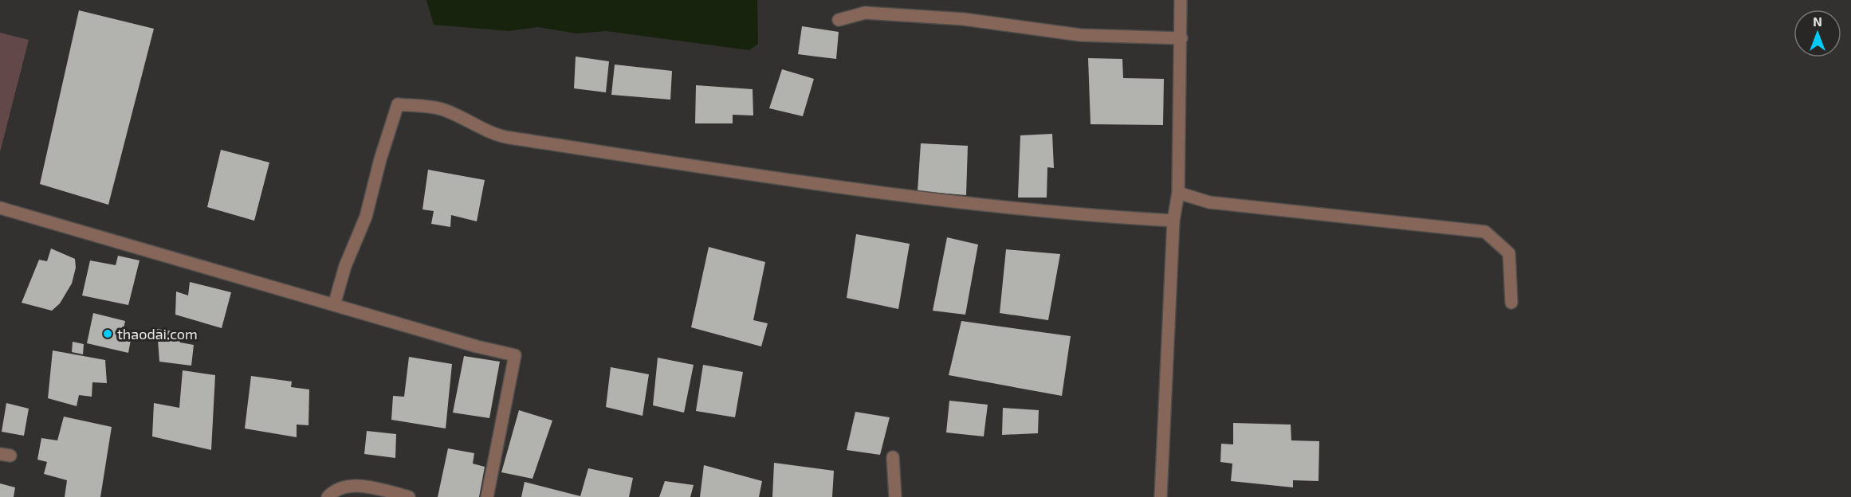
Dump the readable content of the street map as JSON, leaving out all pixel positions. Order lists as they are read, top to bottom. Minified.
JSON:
{"places":["thaodai.com"],"north":"top"}
